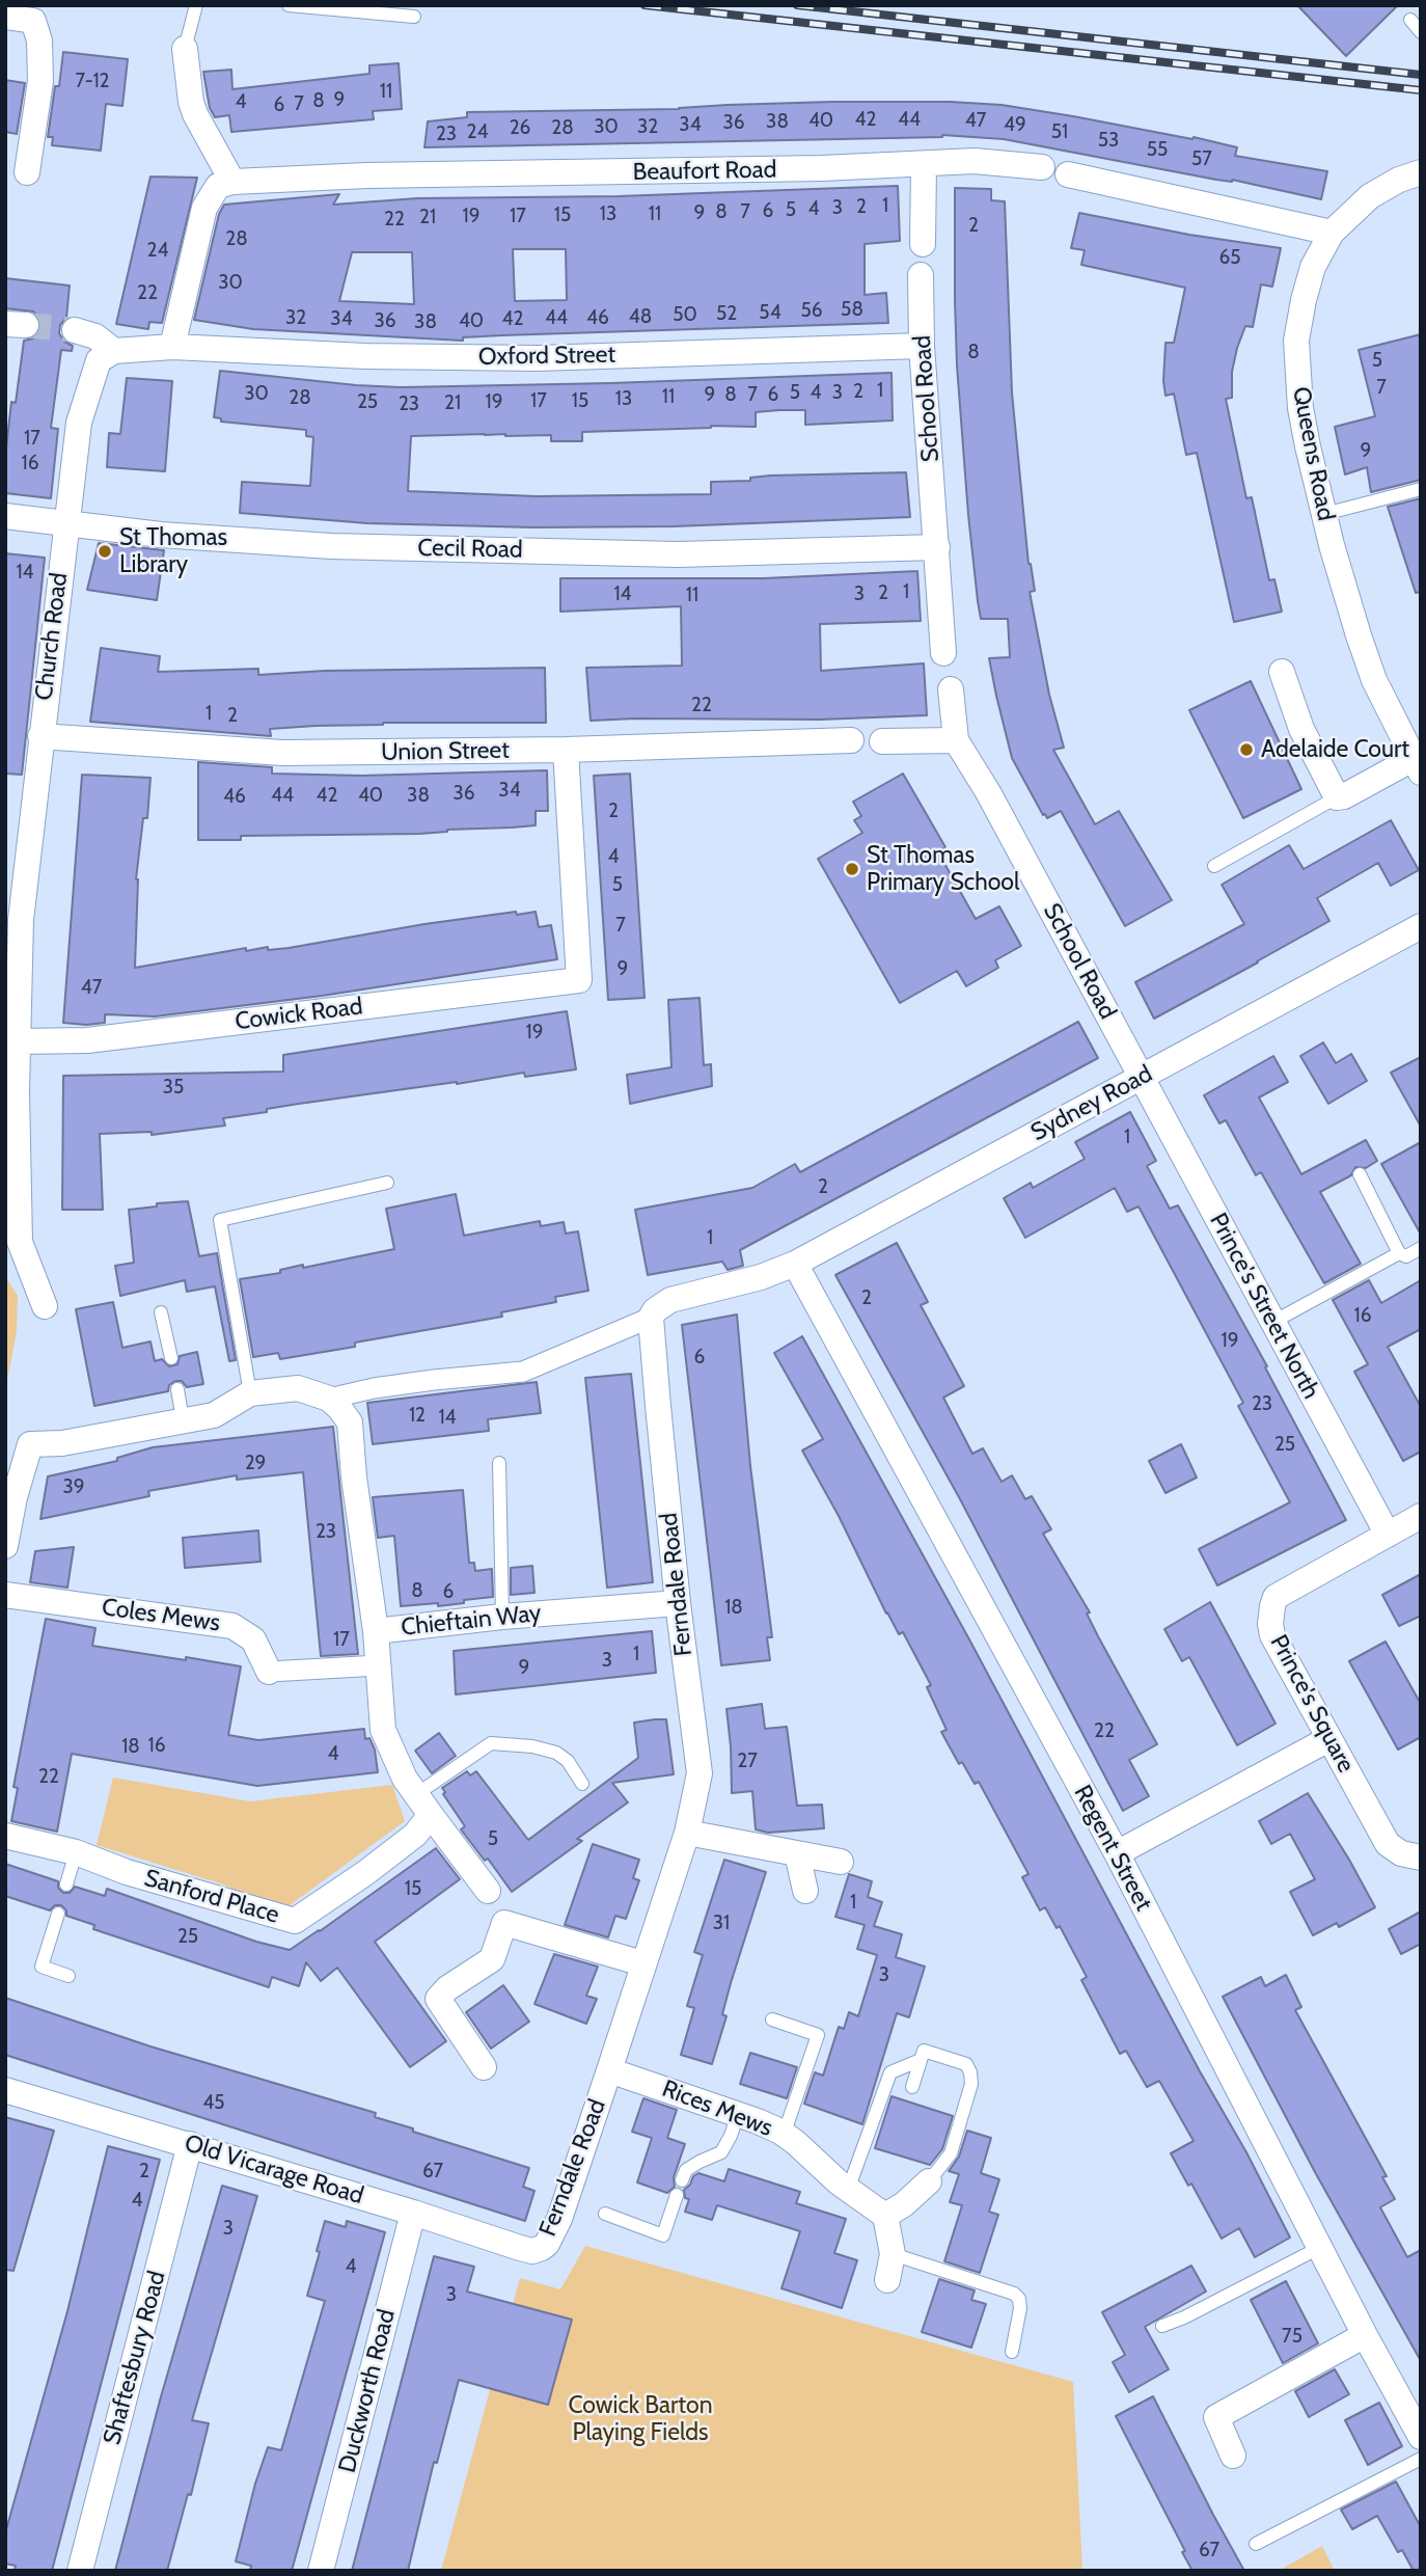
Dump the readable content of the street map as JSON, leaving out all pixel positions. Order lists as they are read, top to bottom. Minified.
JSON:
{"streets":{"street":["Beaufort Road","Oxford Street","School Road","Queens Road","Cecil Road","Church Road","Union Street","Cowick Road","Sydney Road","Prince's Street North","Ferndale Road","Coles Mews","Chieftain Way","Prince's Square","Regent Street","Sanford Place","Rices Mews","Old Vicarage Road","Shaftesbury Road","Duckworth Road"]},"crossings":[["Oxford Street","School Road"],["School Road","Cecil Road"],["School Road","Sydney Road"],["School Road","Prince's Street North"],["Cecil Road","Church Road"],["Church Road","Union Street"],["Church Road","Cowick Road"],["Union Street","Cowick Road"],["Sydney Road","Prince's Street North"],["Sydney Road","Ferndale Road"],["Sydney Road","Regent Street"],["Prince's Street North","Prince's Square"],["Ferndale Road","Chieftain Way"],["Ferndale Road","Rices Mews"],["Ferndale Road","Old Vicarage Road"],["Old Vicarage Road","Shaftesbury Road"],["Old Vicarage Road","Duckworth Road"]],"parks":["Cowick Barton Playing Fields"],"places":["St Thomas Library","Adelaide Court","St Thomas Primary School"],"house_numbers":["7-12","11","9","8","4","7","6","42","44","40","47","38","36","34","49","30","32","26","28","24","51","23","53","55","57","1","2","3","4","5","6","8","7","9","13","11","15","19","17","21","22","2","28","24","65","30","22","58","56","54","52","50","48","32","44","46","34","42","36","40","38","8","5","7","1","2","5","4","3","30","9","8","7","6","11","28","13","17","15","25","19","21","23","17","9","16","14","1","2","14","3","11","22","1","2","34","36","44","42","40","38","46","2","4","5","7","9","47","19","35","1","2","1","2","16","19","6","23","12","14","25","29","39","23","8","6","18","17","1","3","9","22","16","18","4","27","22","5","15","1","31","25","3","45","2","67","4","3","4","3","75","67"]}
